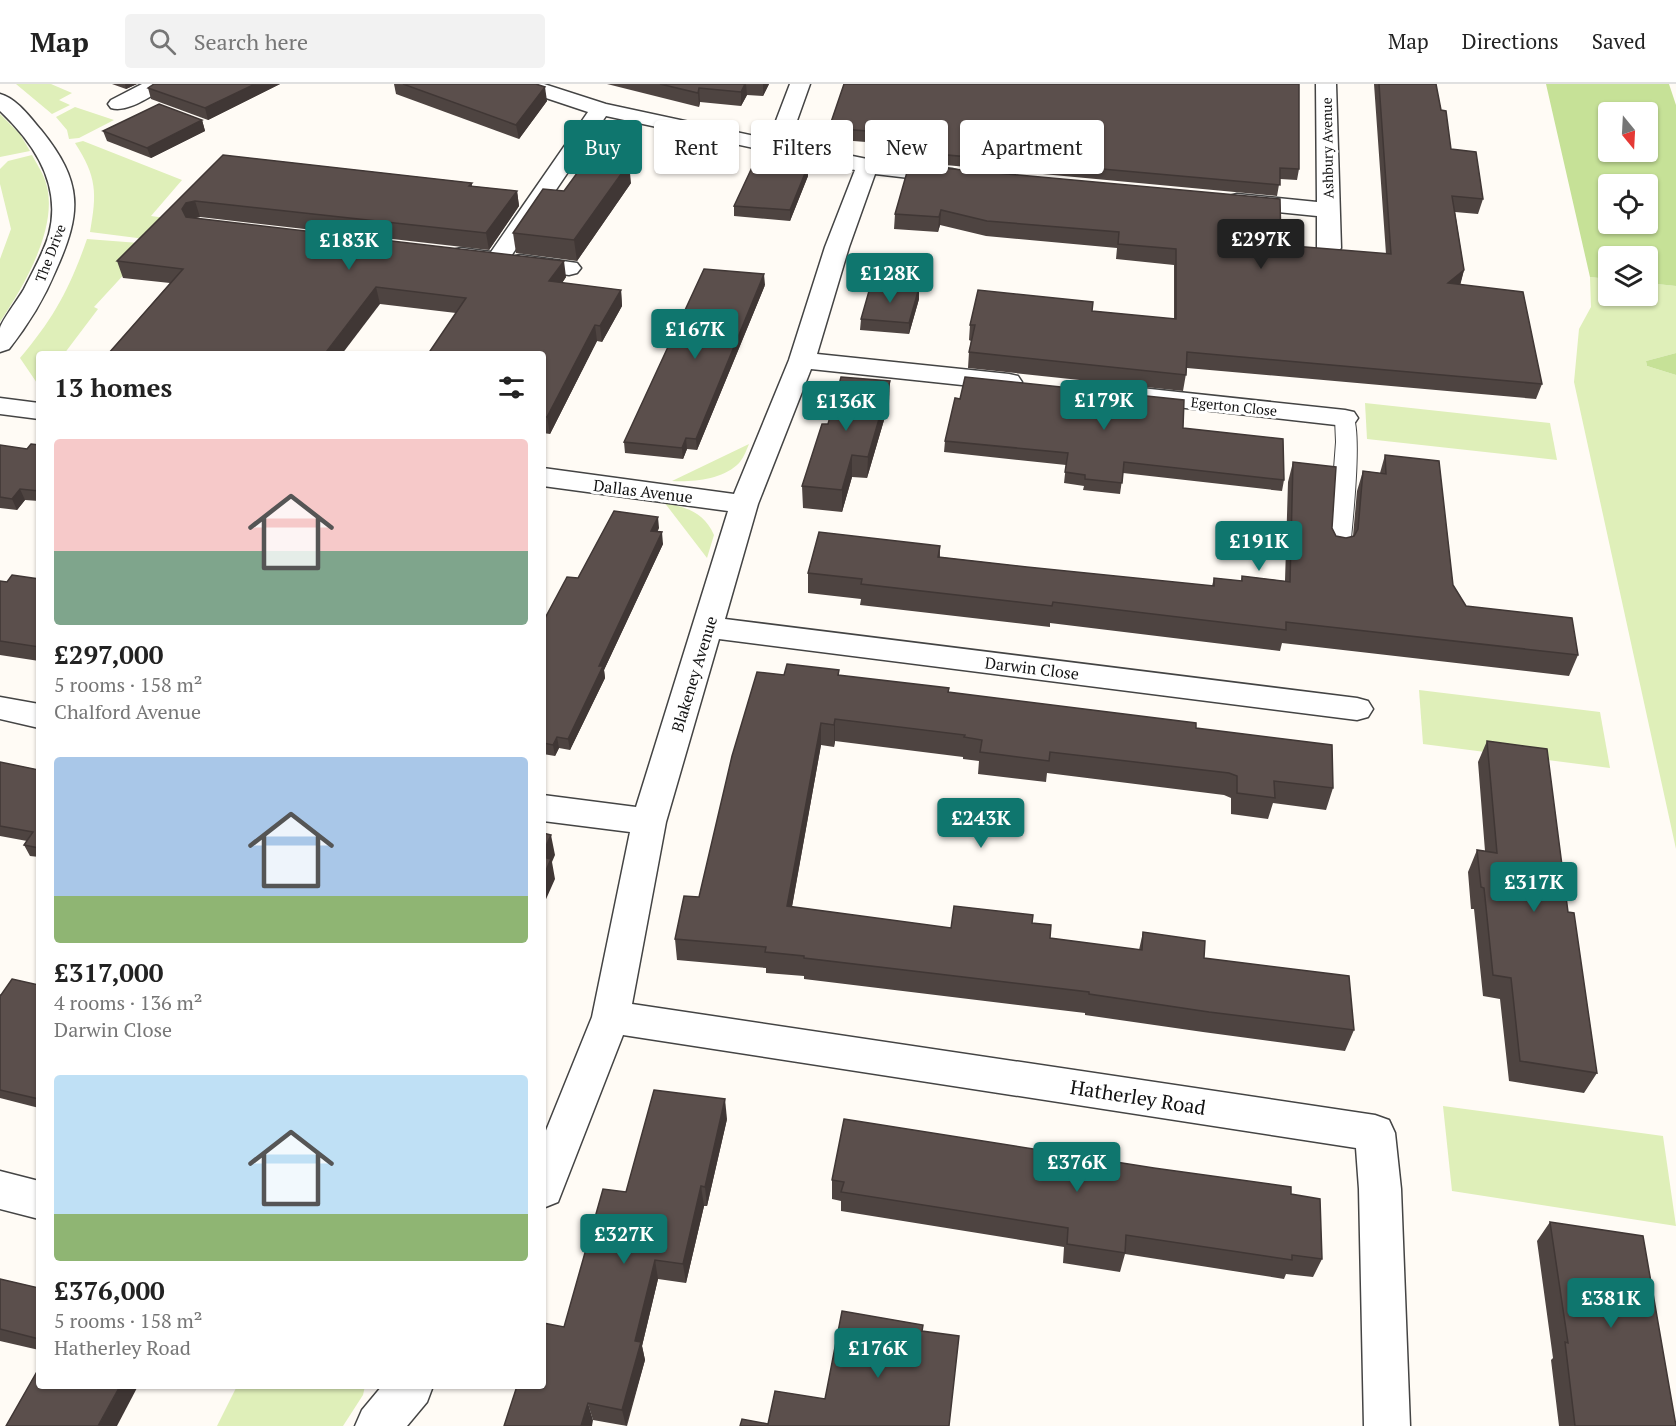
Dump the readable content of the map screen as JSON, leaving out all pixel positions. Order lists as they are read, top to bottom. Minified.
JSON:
{"streets":{"street":["Ashbury Avenue","The Drive","Egerton Close","Dallas Avenue","Darwin Close","Blakeney Avenue","Hatherley Road"]},"crossings":[["Dallas Avenue","Blakeney Avenue"],["Darwin Close","Blakeney Avenue"],["Blakeney Avenue","Hatherley Road"]],"north":"bottom","page":{"header":"Map","search":"Search here","nav":["Map","Directions","Saved"],"chip":["Buy","Rent","Filters","New","Apartment"],"price":["£297K","£183K","£128K","£167K","£179K","£136K","£191K","£243K","£317K","£376K","£327K","£381K","£176K"],"heading":"13 homes","list":[{"name":"£297,000","note":"5 rooms · 158 m² · Chalford Avenue"},{"name":"£317,000","note":"4 rooms · 136 m² · Darwin Close"},{"name":"£376,000","note":"5 rooms · 158 m² · Hatherley Road"}]}}
